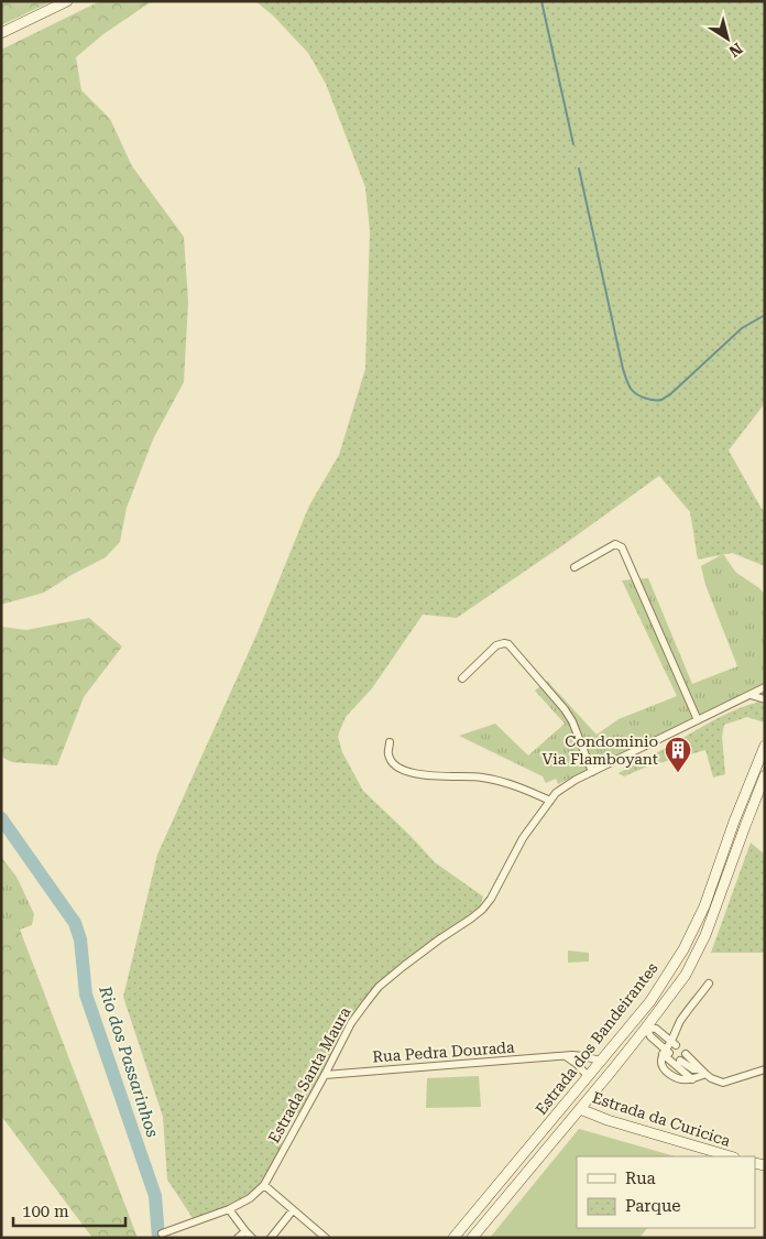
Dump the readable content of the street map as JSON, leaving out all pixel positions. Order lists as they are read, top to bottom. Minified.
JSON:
{"streets":{"main road":["Estrada dos Bandeirantes","Estrada da Curicica"],"street":["Rua Pedra Dourada","Estrada Santa Maura"]},"crossings":[["Estrada dos Bandeirantes","Rua Pedra Dourada"],["Estrada dos Bandeirantes","Estrada da Curicica"],["Rua Pedra Dourada","Estrada Santa Maura"]],"water":["Rio dos Passarinhos"],"places":{"building":["Condominio Via Flamboyant"]},"legend":["Rua","Parque"],"scale_bar":"100 m","north":"bottom right"}
